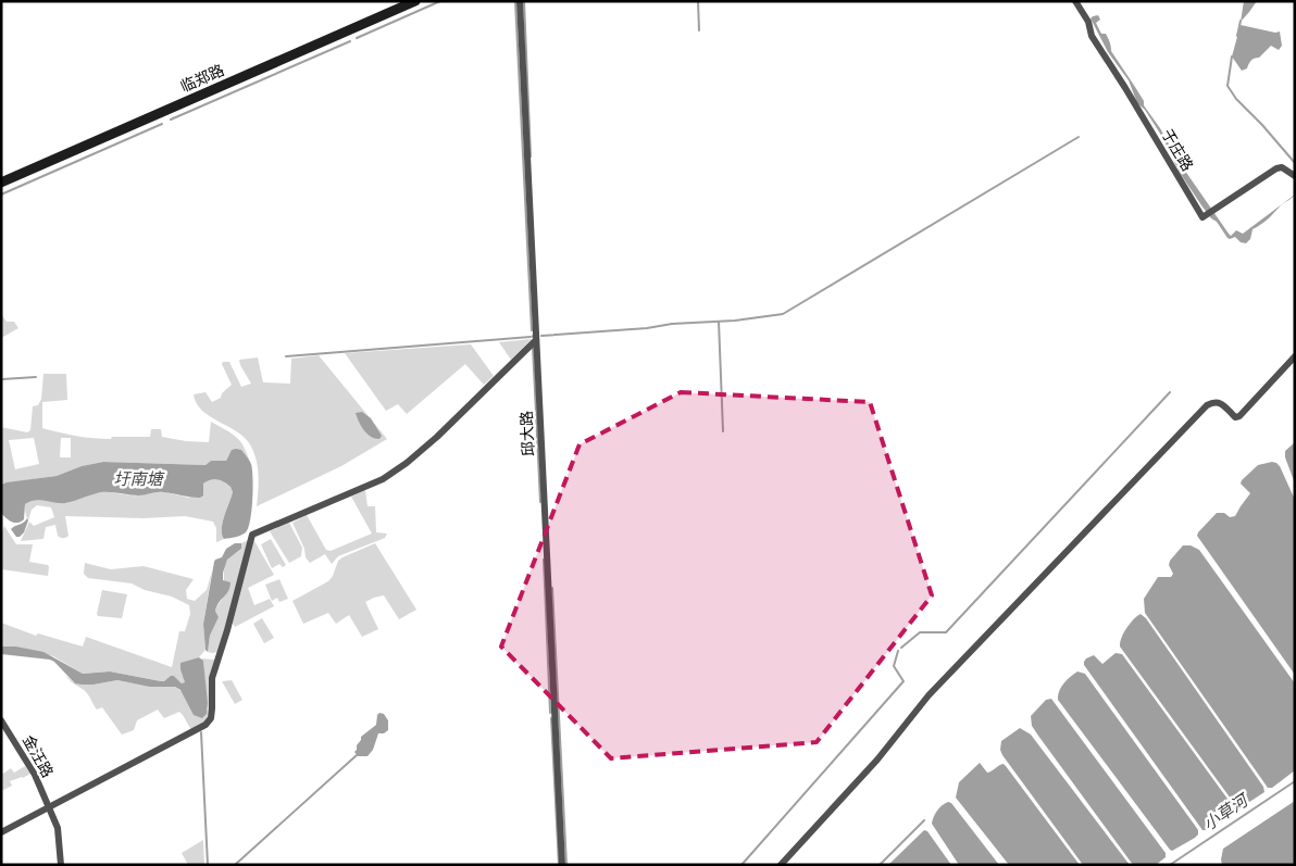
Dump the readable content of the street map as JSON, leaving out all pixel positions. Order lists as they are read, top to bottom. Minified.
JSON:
{"streets":{"main road":["临郑路"],"street":["于庄路","邱大路","金汪路"]},"water":["圩南塘","小草河"]}
